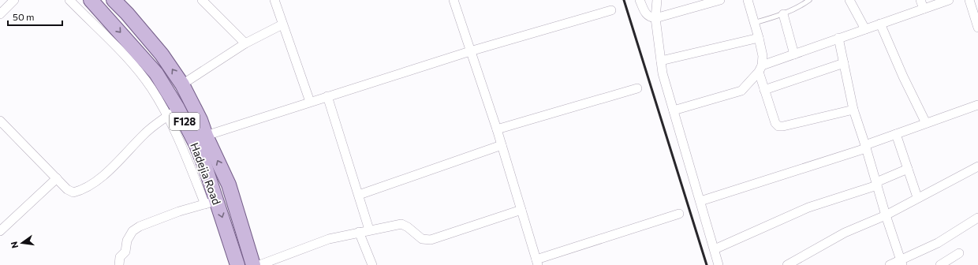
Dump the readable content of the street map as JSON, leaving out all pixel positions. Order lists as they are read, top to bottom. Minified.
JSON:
{"streets":{"main road":["F128","Hadejia Road"]},"scale_bar":"50 m","north":"left"}
